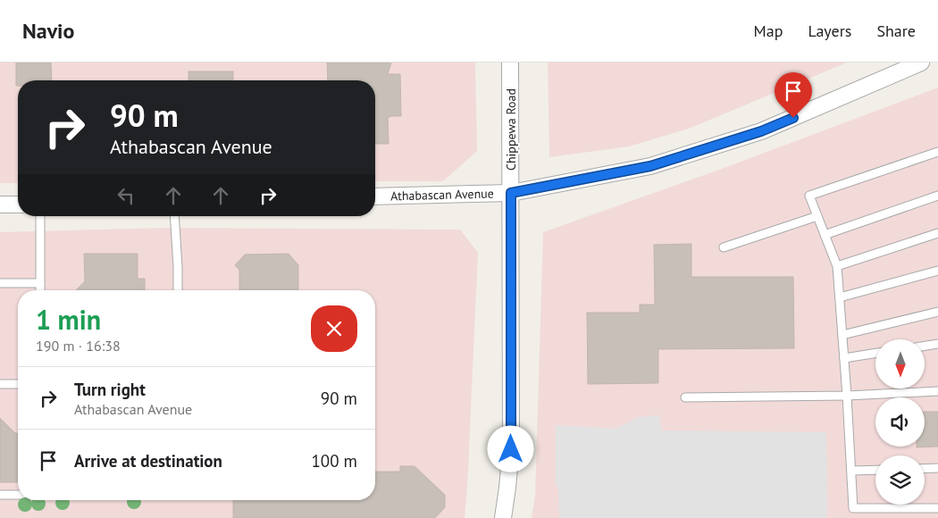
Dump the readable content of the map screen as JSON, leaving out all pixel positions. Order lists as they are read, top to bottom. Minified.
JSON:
{"streets":{"street":["Chippewa Road","Athabascan Avenue"]},"crossings":[["Chippewa Road","Athabascan Avenue"]],"north":"bottom","page":{"header":"Navio","nav":["Map","Layers","Share"],"turn":["90 m","Athabascan Avenue"],"heading":["1 min","190 m · 16:38"],"list":[{"name":"Turn right","note":"Athabascan Avenue","value":"90 m"},{"name":"Arrive at destination","value":"100 m"}]}}
